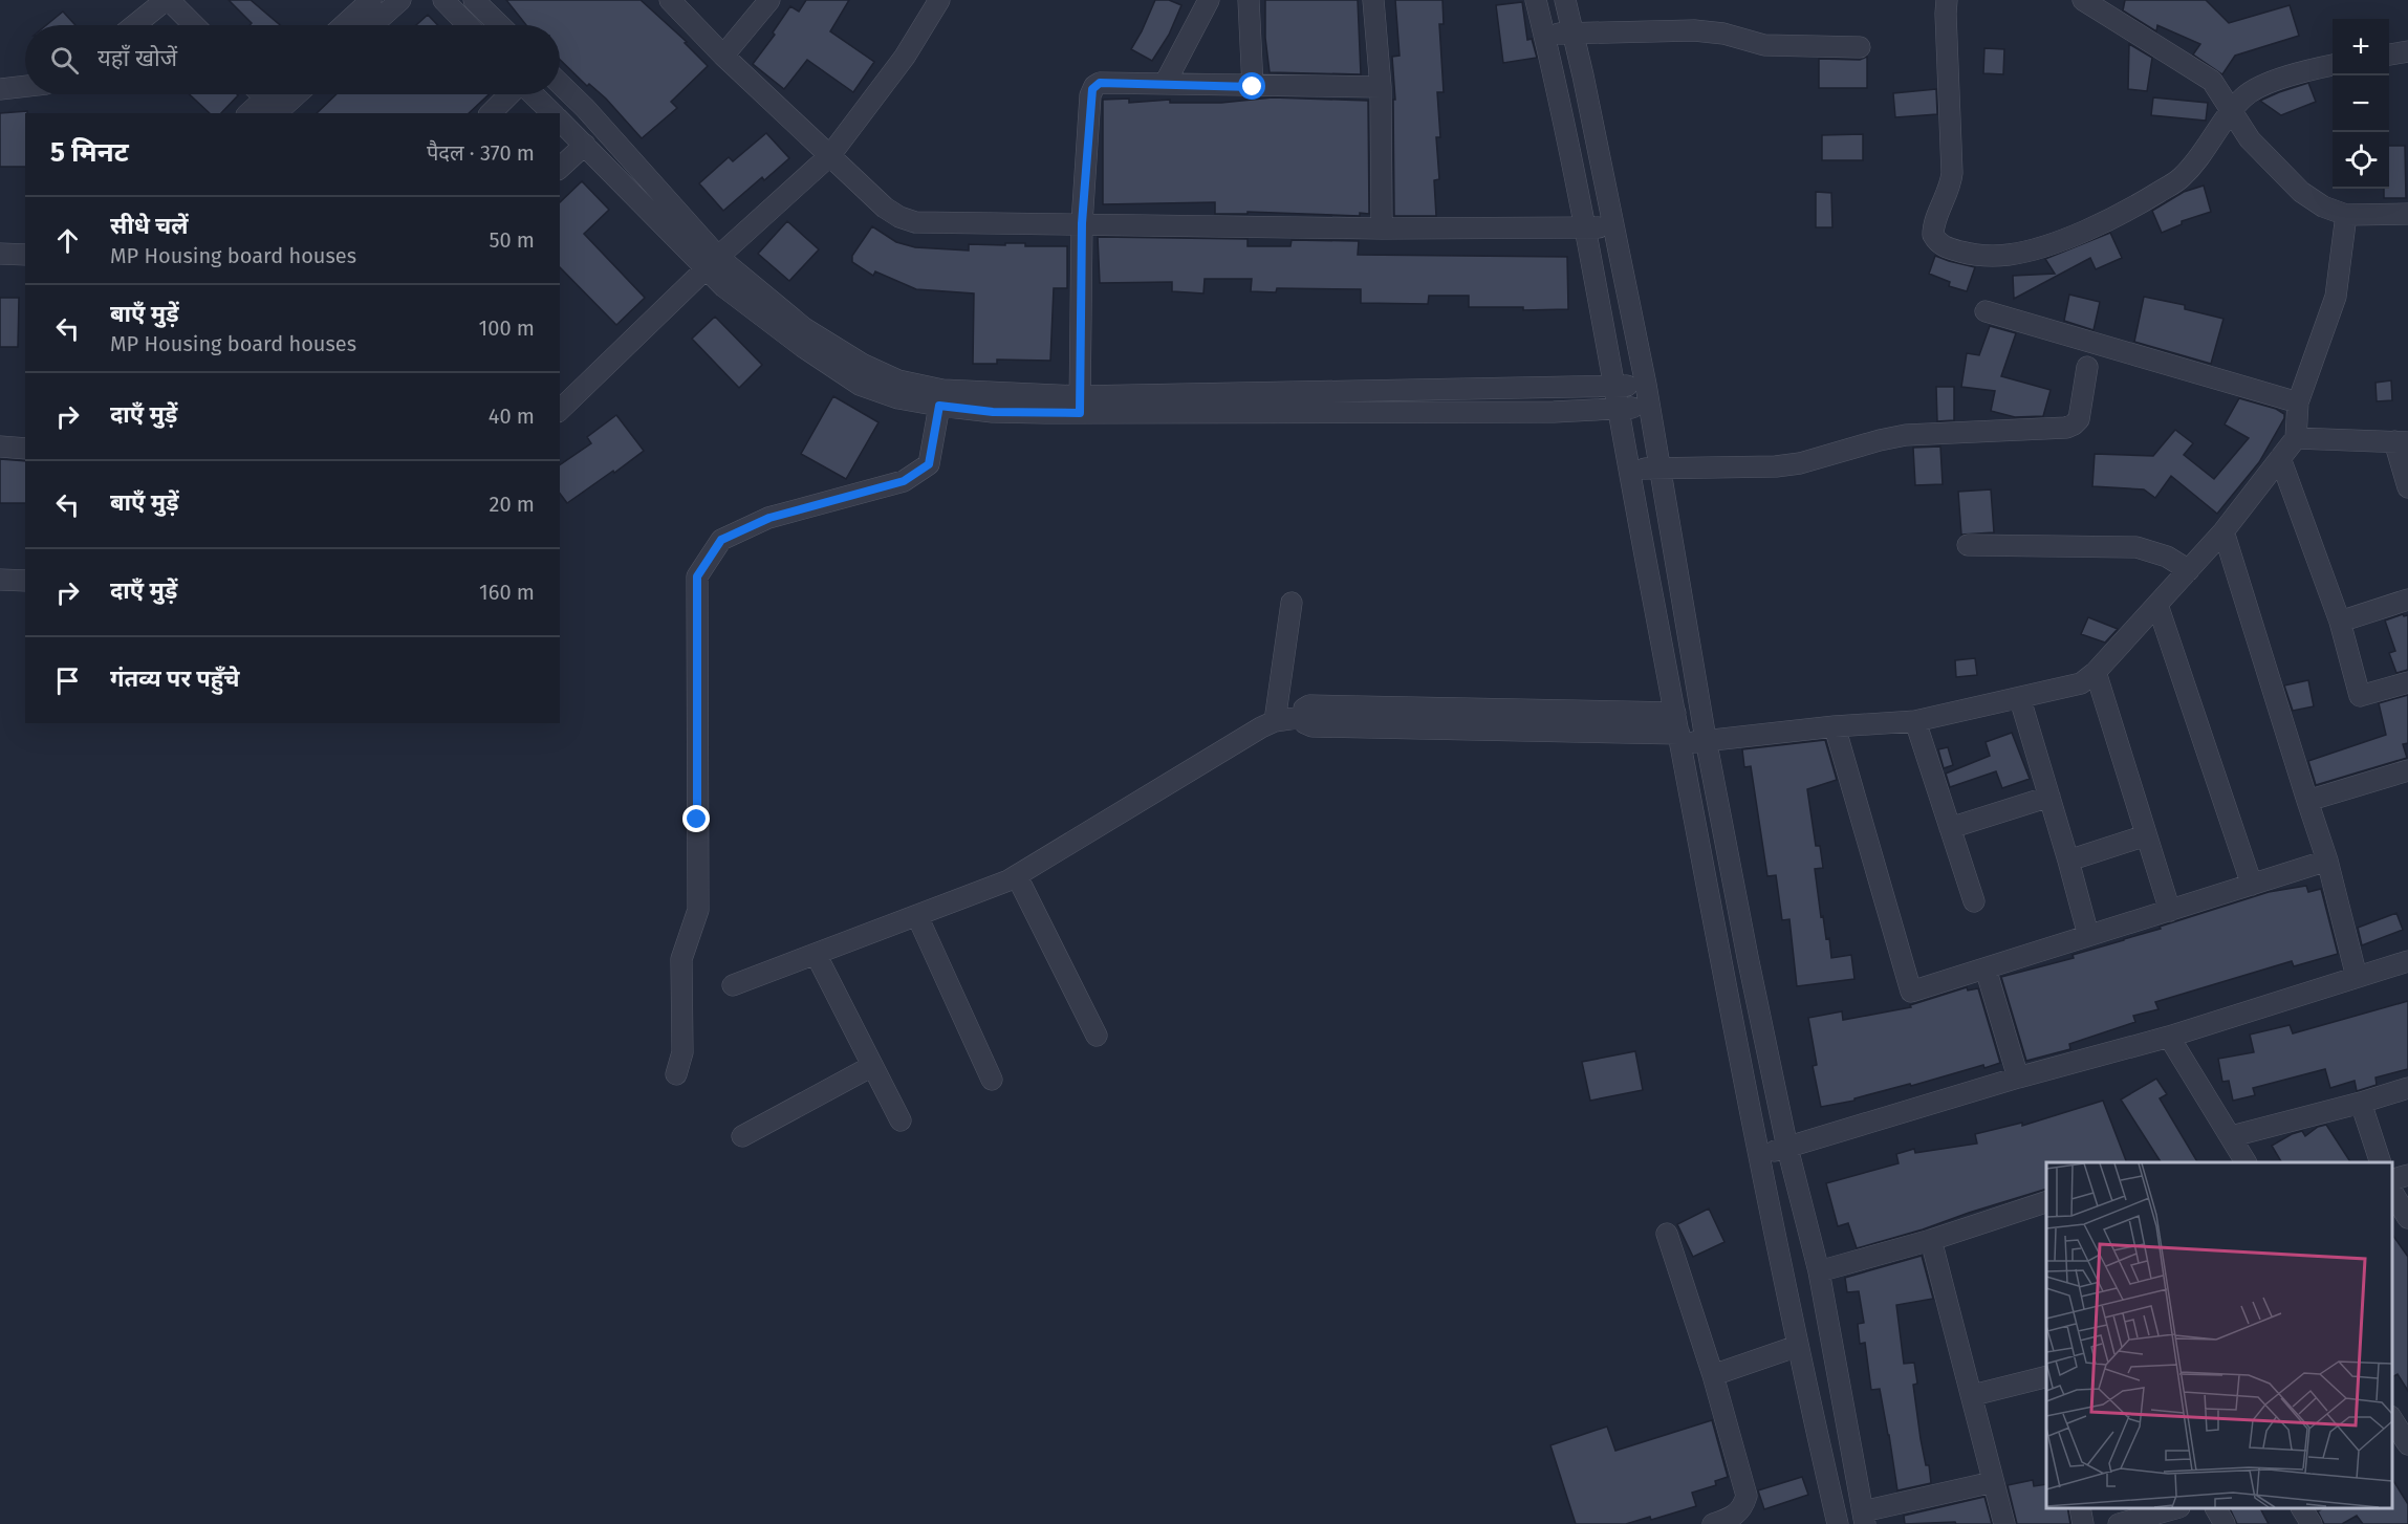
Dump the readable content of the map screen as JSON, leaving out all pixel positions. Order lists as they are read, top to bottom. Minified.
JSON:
{"page":{"map_buttons":["+","−"],"search":"यहाँ खोजें","heading":["5 मिनट","पैदल · 370 m"],"list":[["सीधे चलें","MP Housing board houses","50 m"],["बाएँ मुड़ें","MP Housing board houses","100 m"],["दाएँ मुड़ें","40 m"],["बाएँ मुड़ें","20 m"],["दाएँ मुड़ें","160 m"],"गंतव्य पर पहुँचे"]}}
